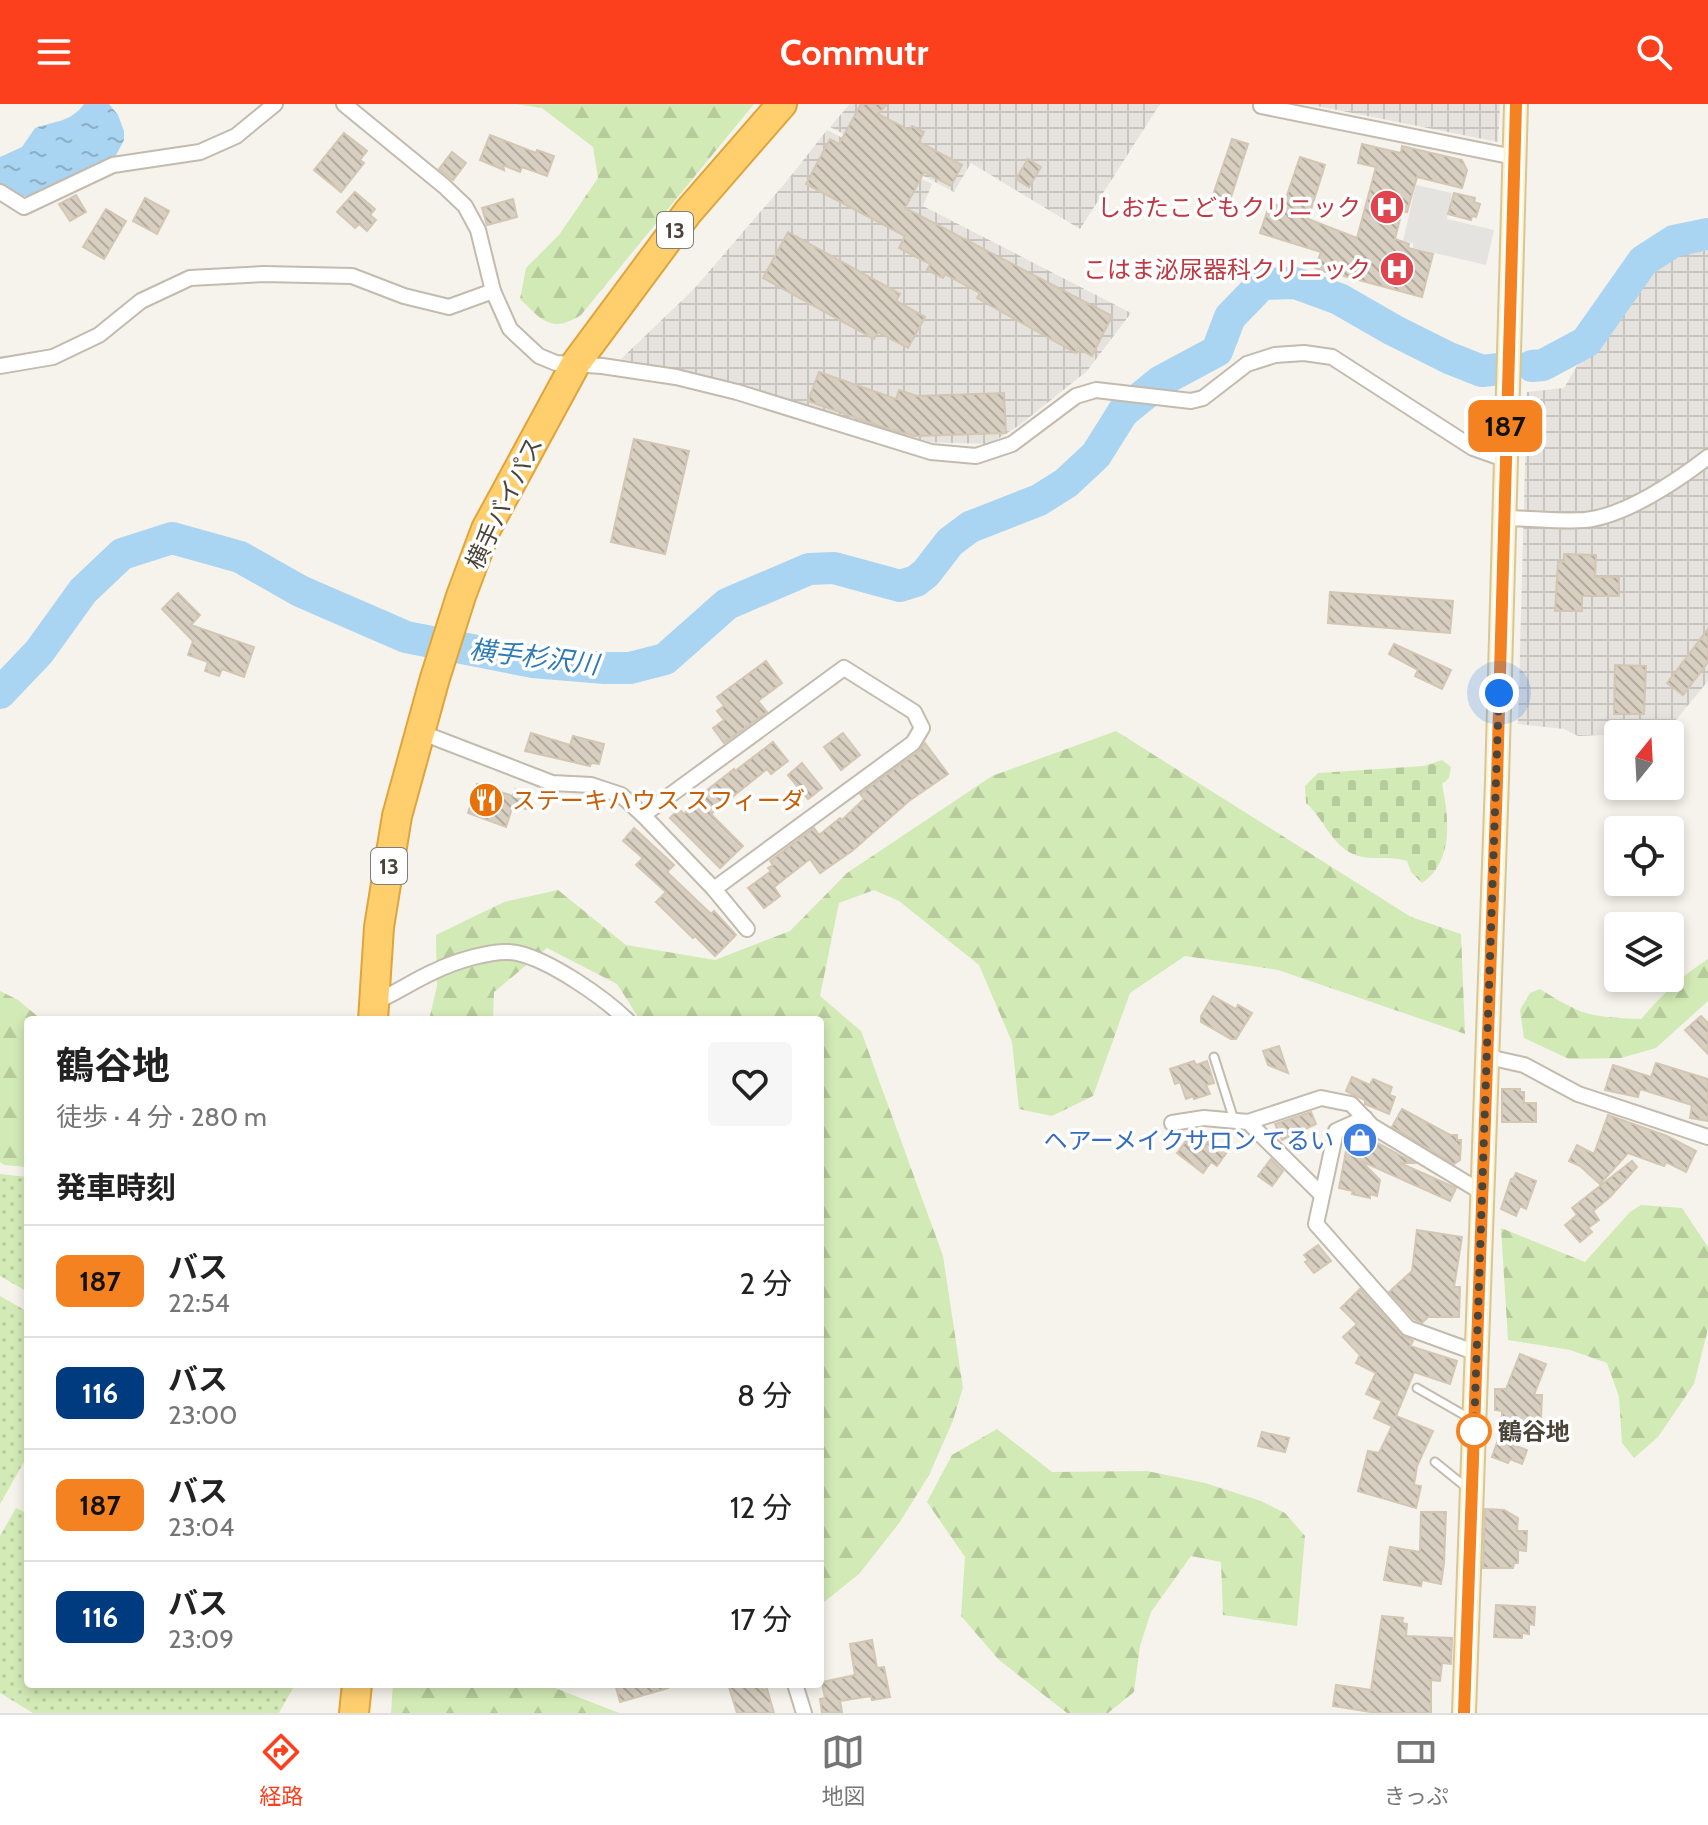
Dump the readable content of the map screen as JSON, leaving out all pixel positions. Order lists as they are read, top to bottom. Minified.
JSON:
{"streets":{"highway":["13","横手バイパス"]},"water":["横手杉沢川"],"places":{"hospital":["しおたこどもクリニック","こはま泌尿器科クリニック"],"restaurant":["ステーキハウス スフィーダ"],"shop":["ヘアーメイクサロン てるい"],"other":["鶴谷地"]},"lines":["bus line 187"],"north":"top","page":{"header":"Commutr","on_map":"187","heading":[["鶴谷地","徒歩 · 4 分 · 280 m"],"発車時刻"],"list":[{"mark":"187","name":"バス","note":"22:54","value":"2 分"},{"mark":"116","name":"バス","note":"23:00","value":"8 分"},{"mark":"187","name":"バス","note":"23:04","value":"12 分"},{"mark":"116","name":"バス","note":"23:09","value":"17 分"}],"tabs":["経路","地図","きっぷ"]}}
